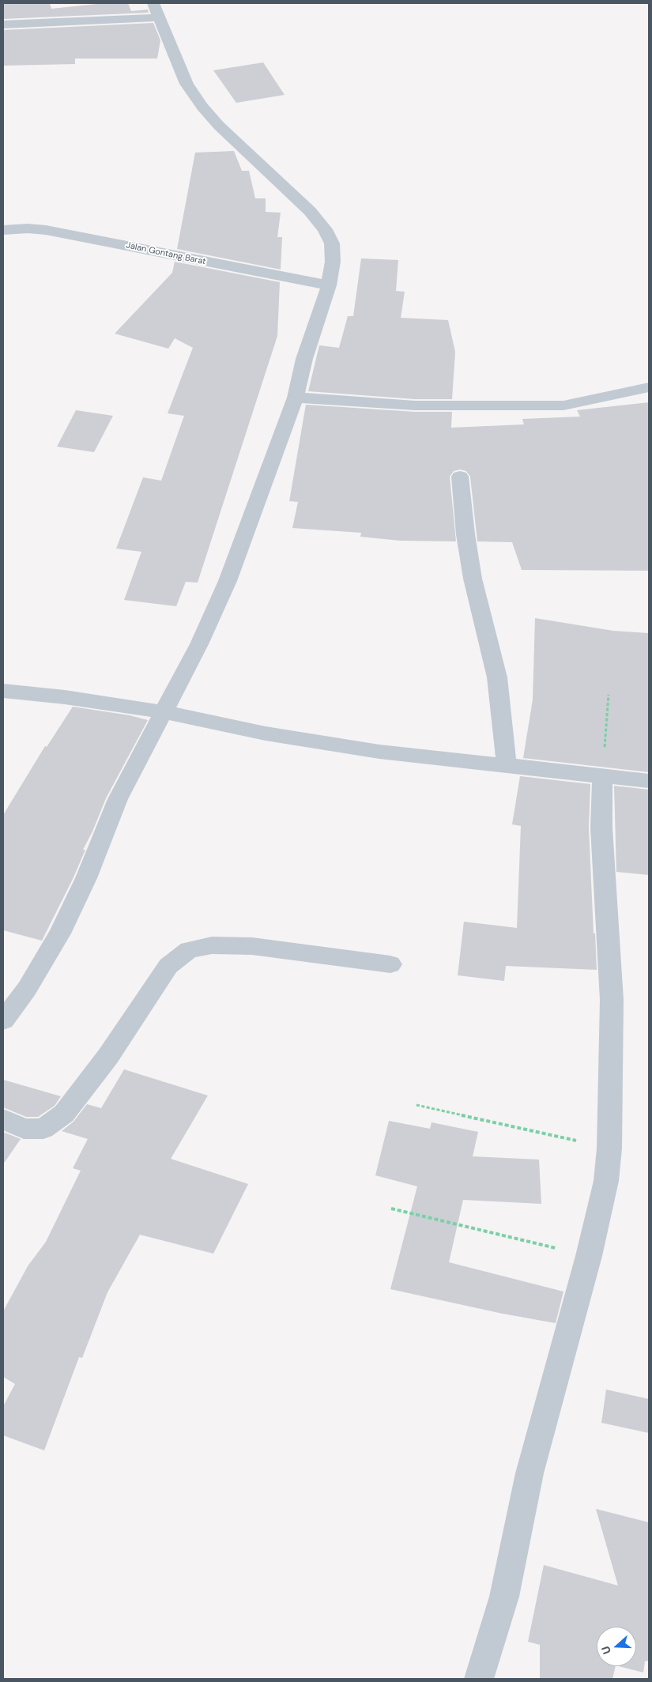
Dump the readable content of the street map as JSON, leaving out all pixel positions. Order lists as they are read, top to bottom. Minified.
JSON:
{"streets":{"street":["Jalan Gontang Barat"]},"north":"left"}
